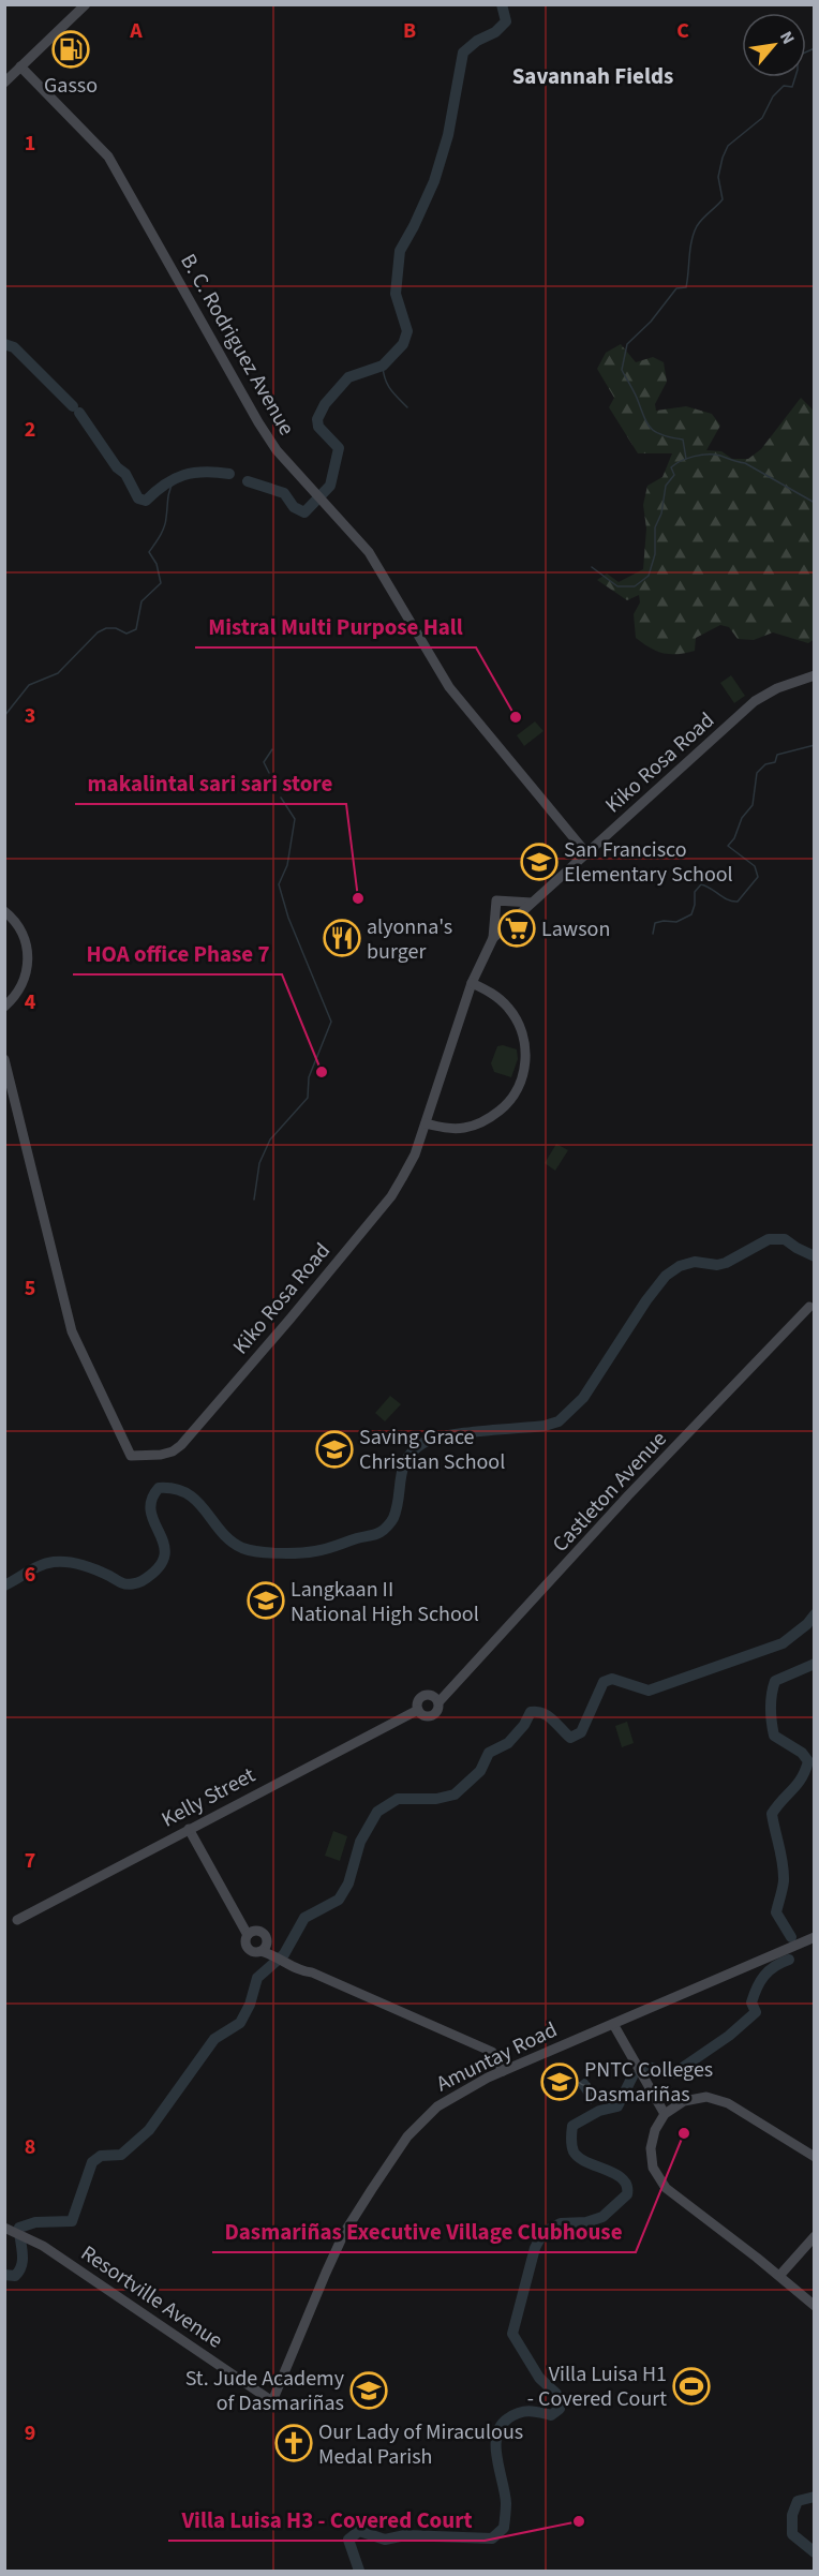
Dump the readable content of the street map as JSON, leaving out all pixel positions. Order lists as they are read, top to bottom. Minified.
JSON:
{"streets":{"street":["B. C. Rodriguez Avenue","Kiko Rosa Road","Castleton Avenue","Kelly Street","Amuntay Road","Resortville Avenue"]},"crossings":[["B. C. Rodriguez Avenue","Kiko Rosa Road"],["Castleton Avenue","Kelly Street"],["Amuntay Road","Resortville Avenue"]],"districts":["Savannah Fields"],"places":{"fuel station":["Gasso"],"other":["Mistral Multi Purpose Hall","makalintal sari sari store","HOA office Phase 7","Dasmariñas Executive Village Clubhouse","Villa Luisa H3 - Covered Court"],"school or university":["San Francisco Elementary School","Saving Grace Christian School","Langkaan II National High School","PNTC Colleges Dasmariñas","St. Jude Academy of Dasmariñas"],"supermarket":["Lawson"],"restaurant":["alyonna's burger"],"sports":["Villa Luisa H1 - Covered Court"],"church":["Our Lady of Miraculous Medal Parish"]},"north":"top right","grid":{"columns":["A","B","C"],"rows":["1","2","3","4","5","6","7","8","9"]}}
